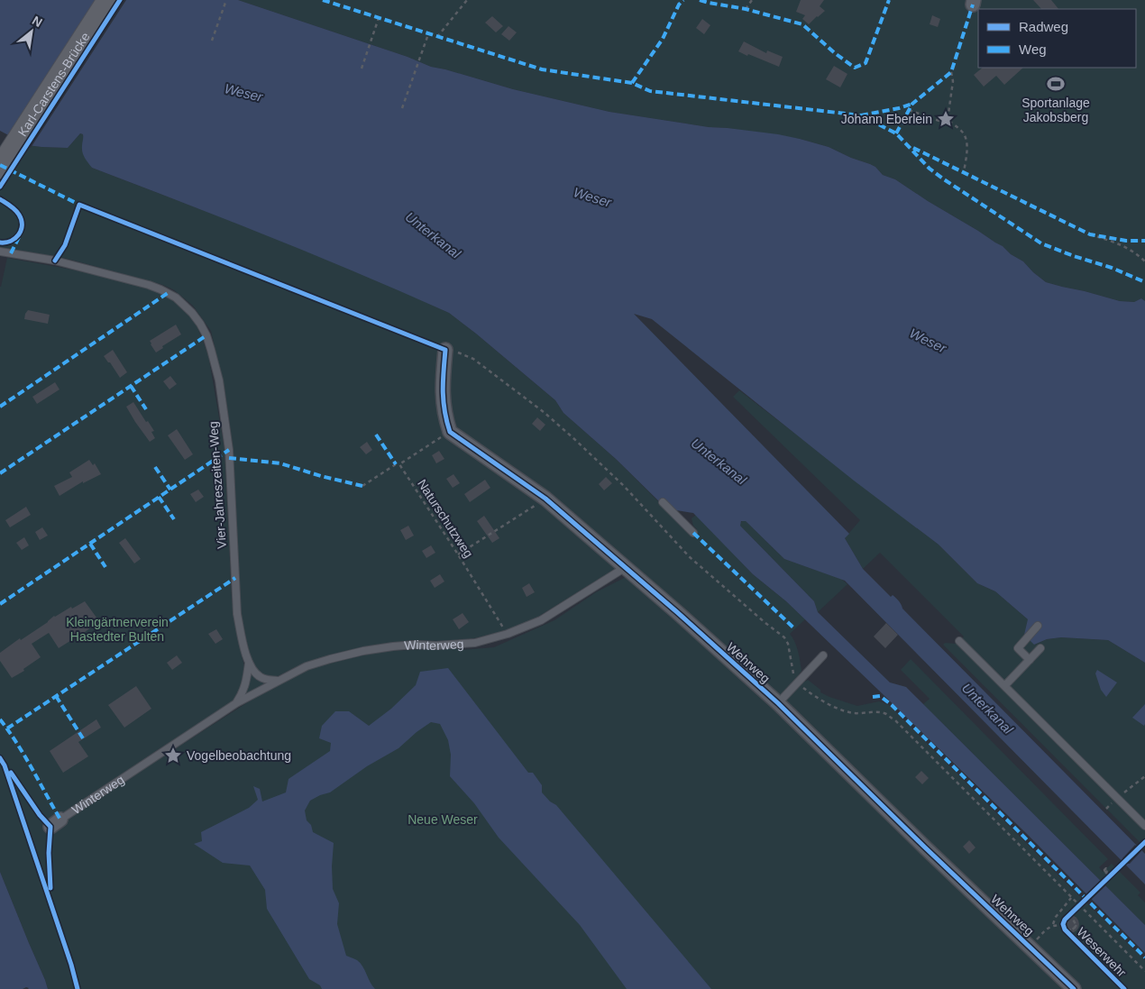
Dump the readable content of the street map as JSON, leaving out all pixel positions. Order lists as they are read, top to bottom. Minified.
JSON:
{"streets":{"main road":["Karl-Carstens-Brücke"],"street":["Wehrweg"],"lane":["Vier-Jahreszeiten-Weg","Winterweg"],"path":["Naturschutzweg"],"cycle path":["Weserwehr"]},"crossings":[["Vier-Jahreszeiten-Weg","Winterweg"],["Naturschutzweg","Winterweg"],["Winterweg","Wehrweg"]],"water":["Weser","Unterkanal"],"parks":["Kleingärtnerverein Hastedter Bulten","Neue Weser"],"places":{"sports":["Sportanlage Jakobsberg"],"place":["Johann Eberlein","Vogelbeobachtung"]},"legend":["Radweg","Weg"],"north":"top right"}
